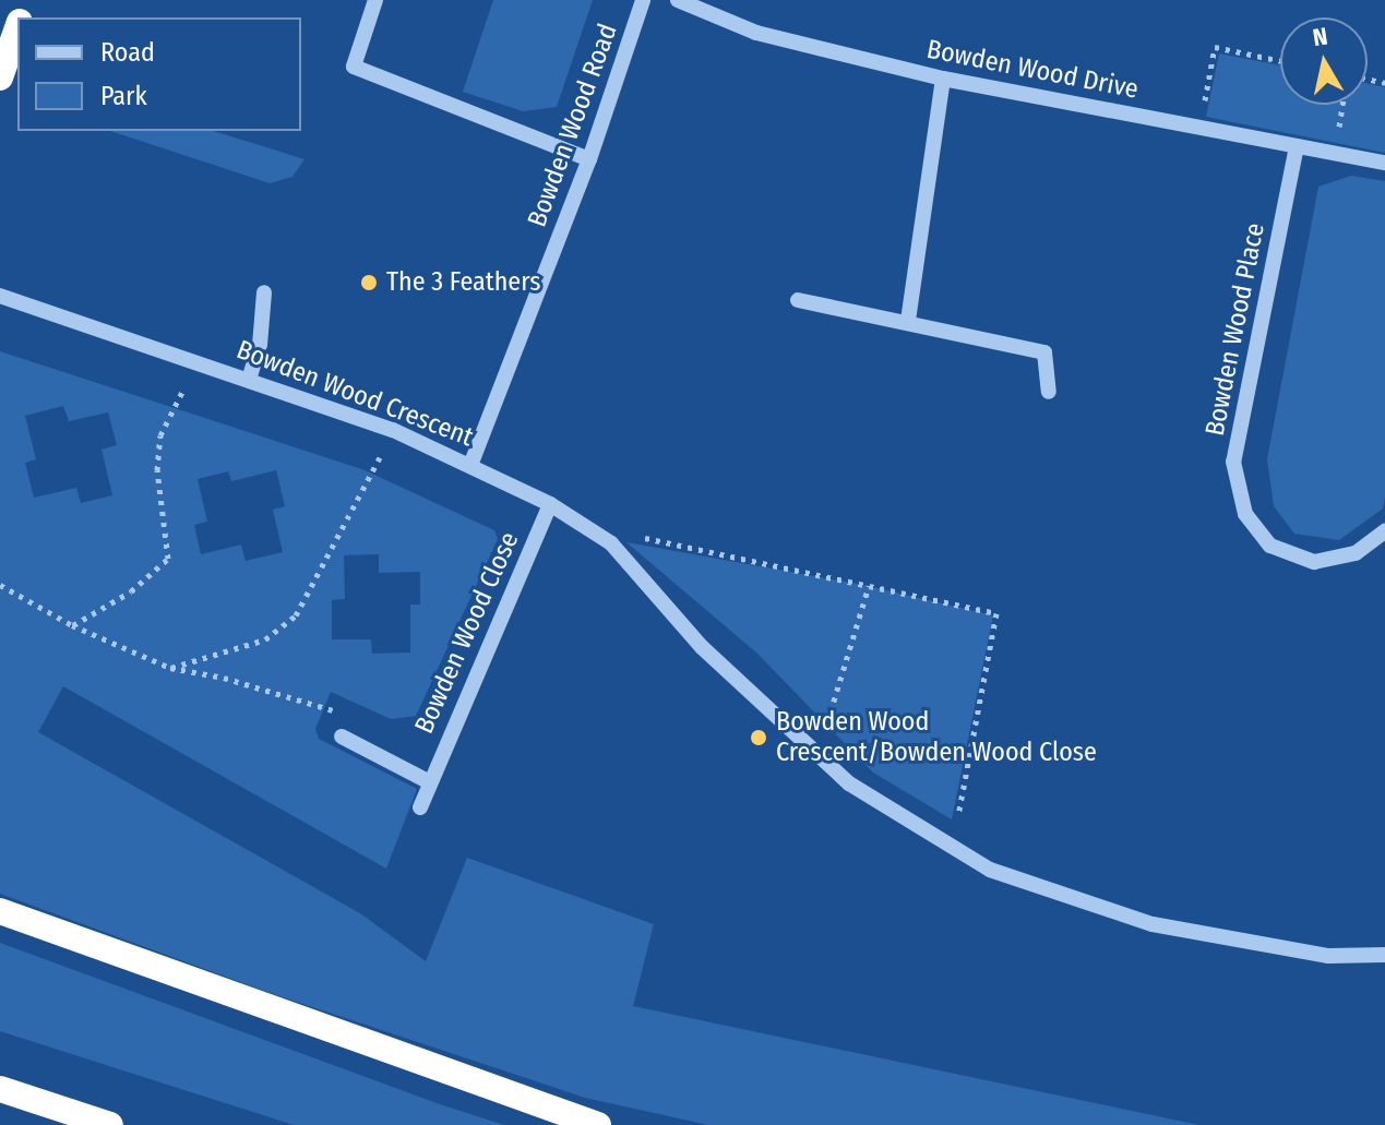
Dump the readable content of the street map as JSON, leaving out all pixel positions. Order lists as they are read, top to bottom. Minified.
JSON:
{"streets":{"street":["Bowden Wood Drive","Bowden Wood Road","Bowden Wood Place","Bowden Wood Crescent","Bowden Wood Close"]},"crossings":[["Bowden Wood Drive","Bowden Wood Place"],["Bowden Wood Road","Bowden Wood Crescent"],["Bowden Wood Crescent","Bowden Wood Close"]],"places":["The 3 Feathers","Bowden Wood Crescent/Bowden Wood Close"],"legend":["Road","Park"],"north":"top"}
